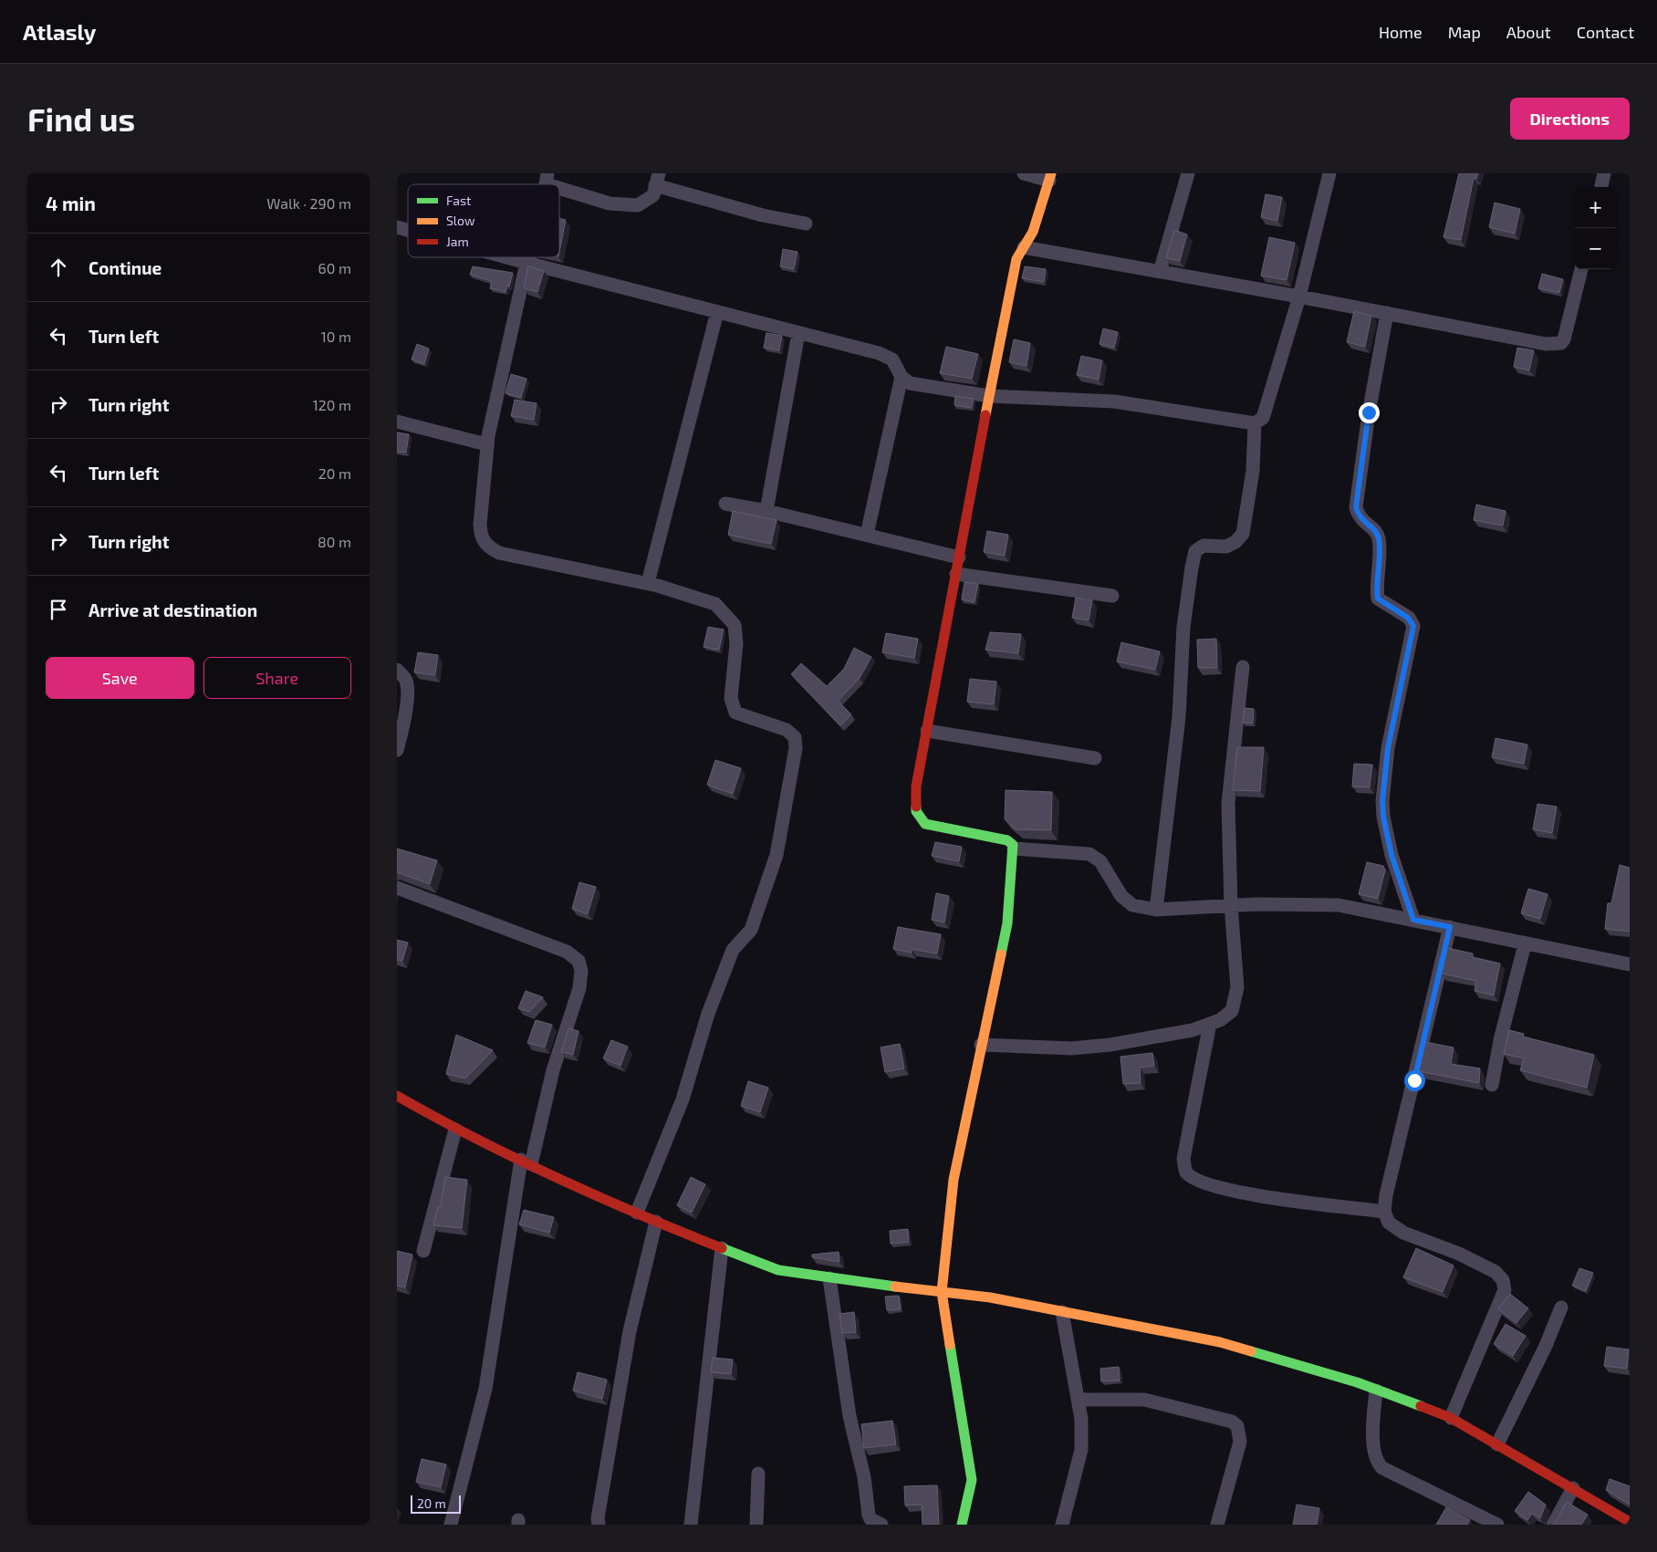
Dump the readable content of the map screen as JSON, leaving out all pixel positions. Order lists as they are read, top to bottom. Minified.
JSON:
{"legend":["Fast","Slow","Jam"],"scale_bar":"20 m","page":{"header":"Atlasly","nav":["Home","Map","About","Contact"],"buttons":["Directions",["Save","Share"]],"title":"Find us","heading":["4 min","Walk · 290 m"],"map_buttons":["+","−"],"list":[["Continue","60 m"],["Turn left","10 m"],["Turn right","120 m"],["Turn left","20 m"],["Turn right","80 m"],"Arrive at destination"],"scale":"20 m"}}
